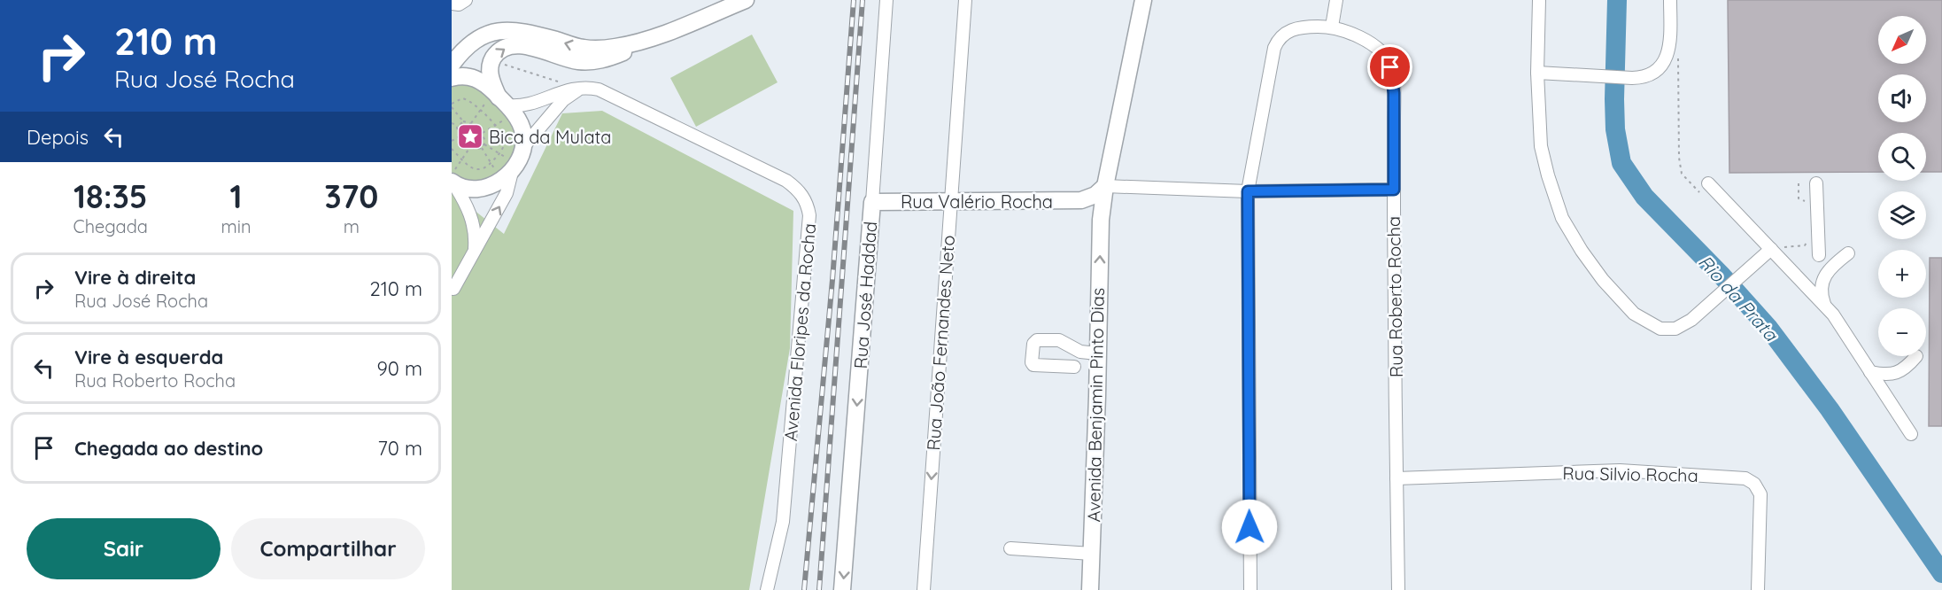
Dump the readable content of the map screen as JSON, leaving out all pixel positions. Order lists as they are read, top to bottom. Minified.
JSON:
{"streets":{"main road":["Rua Valério Rocha","Rua José Haddad","Avenida Benjamin Pinto Dias"],"street":["Rua Roberto Rocha","Avenida Floripes da Rocha","Rua João Fernandes Neto","Rua Silvio Rocha"]},"crossings":[["Rua Valério Rocha","Rua José Haddad"],["Rua Valério Rocha","Rua João Fernandes Neto"],["Rua Roberto Rocha","Rua Silvio Rocha"]],"one_way":["Rua José Haddad","Rua João Fernandes Neto"],"water":["Rio da Prata"],"places":{"place":["Bica da Mulata"]},"north":"bottom left","page":{"turn":["210 m","Rua José Rocha"],"map_buttons":["+","−"],"then":"Depois","eta":["18:35","Chegada","1","min","370","m"],"list":[{"name":"Vire à direita","note":"Rua José Rocha","value":"210 m"},{"name":"Vire à esquerda","note":"Rua Roberto Rocha","value":"90 m"},{"name":"Chegada ao destino","value":"70 m"}],"buttons":["Sair","Compartilhar"]}}
